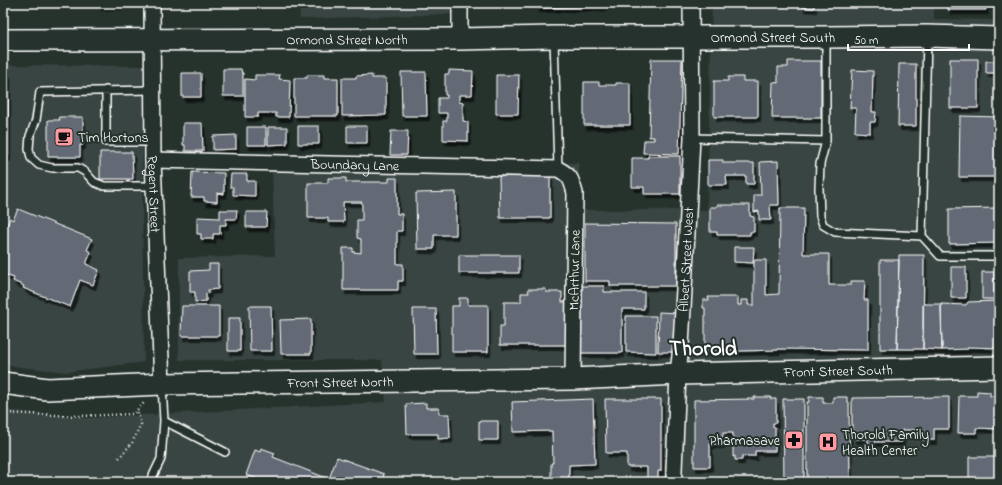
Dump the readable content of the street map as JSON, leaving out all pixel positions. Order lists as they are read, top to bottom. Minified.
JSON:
{"streets":{"main road":["Ormond Street South","Ormond Street North","Front Street South","Front Street North"],"street":["Boundary Lane","Regent Street","Albert Street West","McArthur Lane"]},"crossings":[["Ormond Street South","Ormond Street North"],["Ormond Street South","Albert Street West"],["Ormond Street North","Regent Street"],["Ormond Street North","Albert Street West"],["Boundary Lane","Regent Street"],["Boundary Lane","McArthur Lane"],["Regent Street","Front Street North"],["Albert Street West","Front Street South"],["Albert Street West","Front Street North"],["McArthur Lane","Front Street North"],["Front Street South","Front Street North"]],"districts":["Thorold"],"places":{"cafe":["Tim Hortons"],"pharmacy":["Pharmasave"],"hospital":["Thorold Family Health Center"]},"scale_bar":"50 m"}
